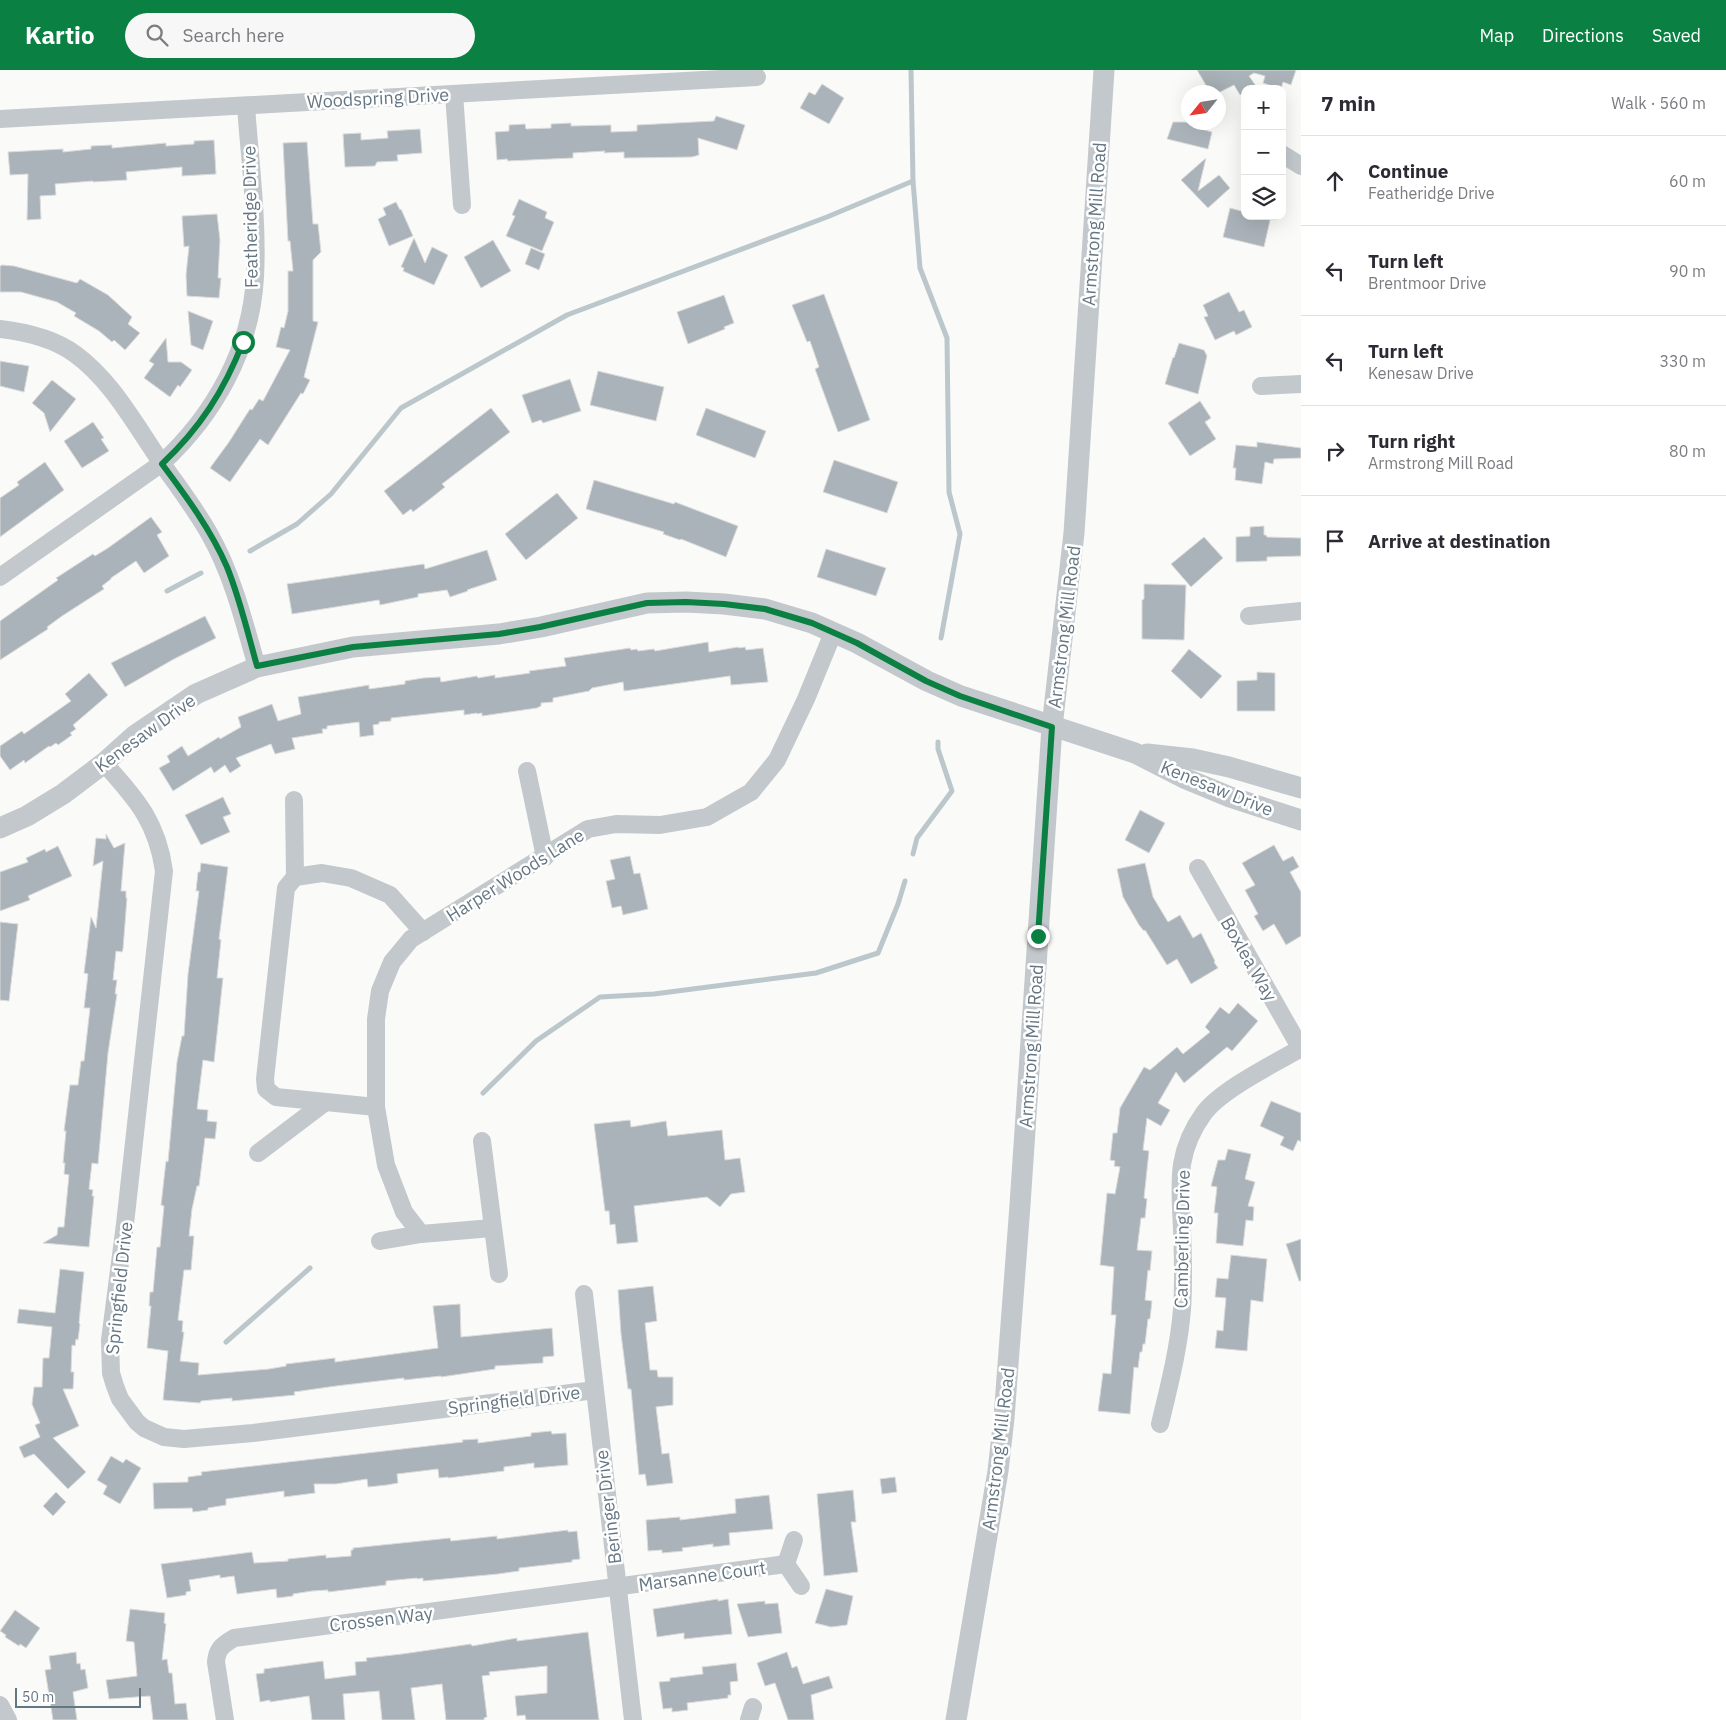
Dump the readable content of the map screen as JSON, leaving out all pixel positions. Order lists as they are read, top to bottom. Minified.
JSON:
{"streets":{"street":["Woodspring Drive","Featheridge Drive","Armstrong Mill Road","Kenesaw Drive","Harper Woods Lane","Boxlea Way","Camberling Drive","Springfield Drive","Beringer Drive","Marsanne Court","Crossen Way"]},"crossings":[["Woodspring Drive","Featheridge Drive"],["Armstrong Mill Road","Kenesaw Drive"],["Kenesaw Drive","Harper Woods Lane"],["Kenesaw Drive","Springfield Drive"],["Boxlea Way","Camberling Drive"],["Springfield Drive","Beringer Drive"],["Beringer Drive","Marsanne Court"],["Beringer Drive","Crossen Way"],["Marsanne Court","Crossen Way"]],"scale_bar":"50 m","north":"bottom left","page":{"header":"Kartio","search":"Search here","nav":["Map","Directions","Saved"],"heading":["7 min","Walk · 560 m"],"map_buttons":["+","−"],"list":[["Continue","Featheridge Drive","60 m"],["Turn left","Brentmoor Drive","90 m"],["Turn left","Kenesaw Drive","330 m"],["Turn right","Armstrong Mill Road","80 m"],"Arrive at destination"],"scale":"50 m"}}
